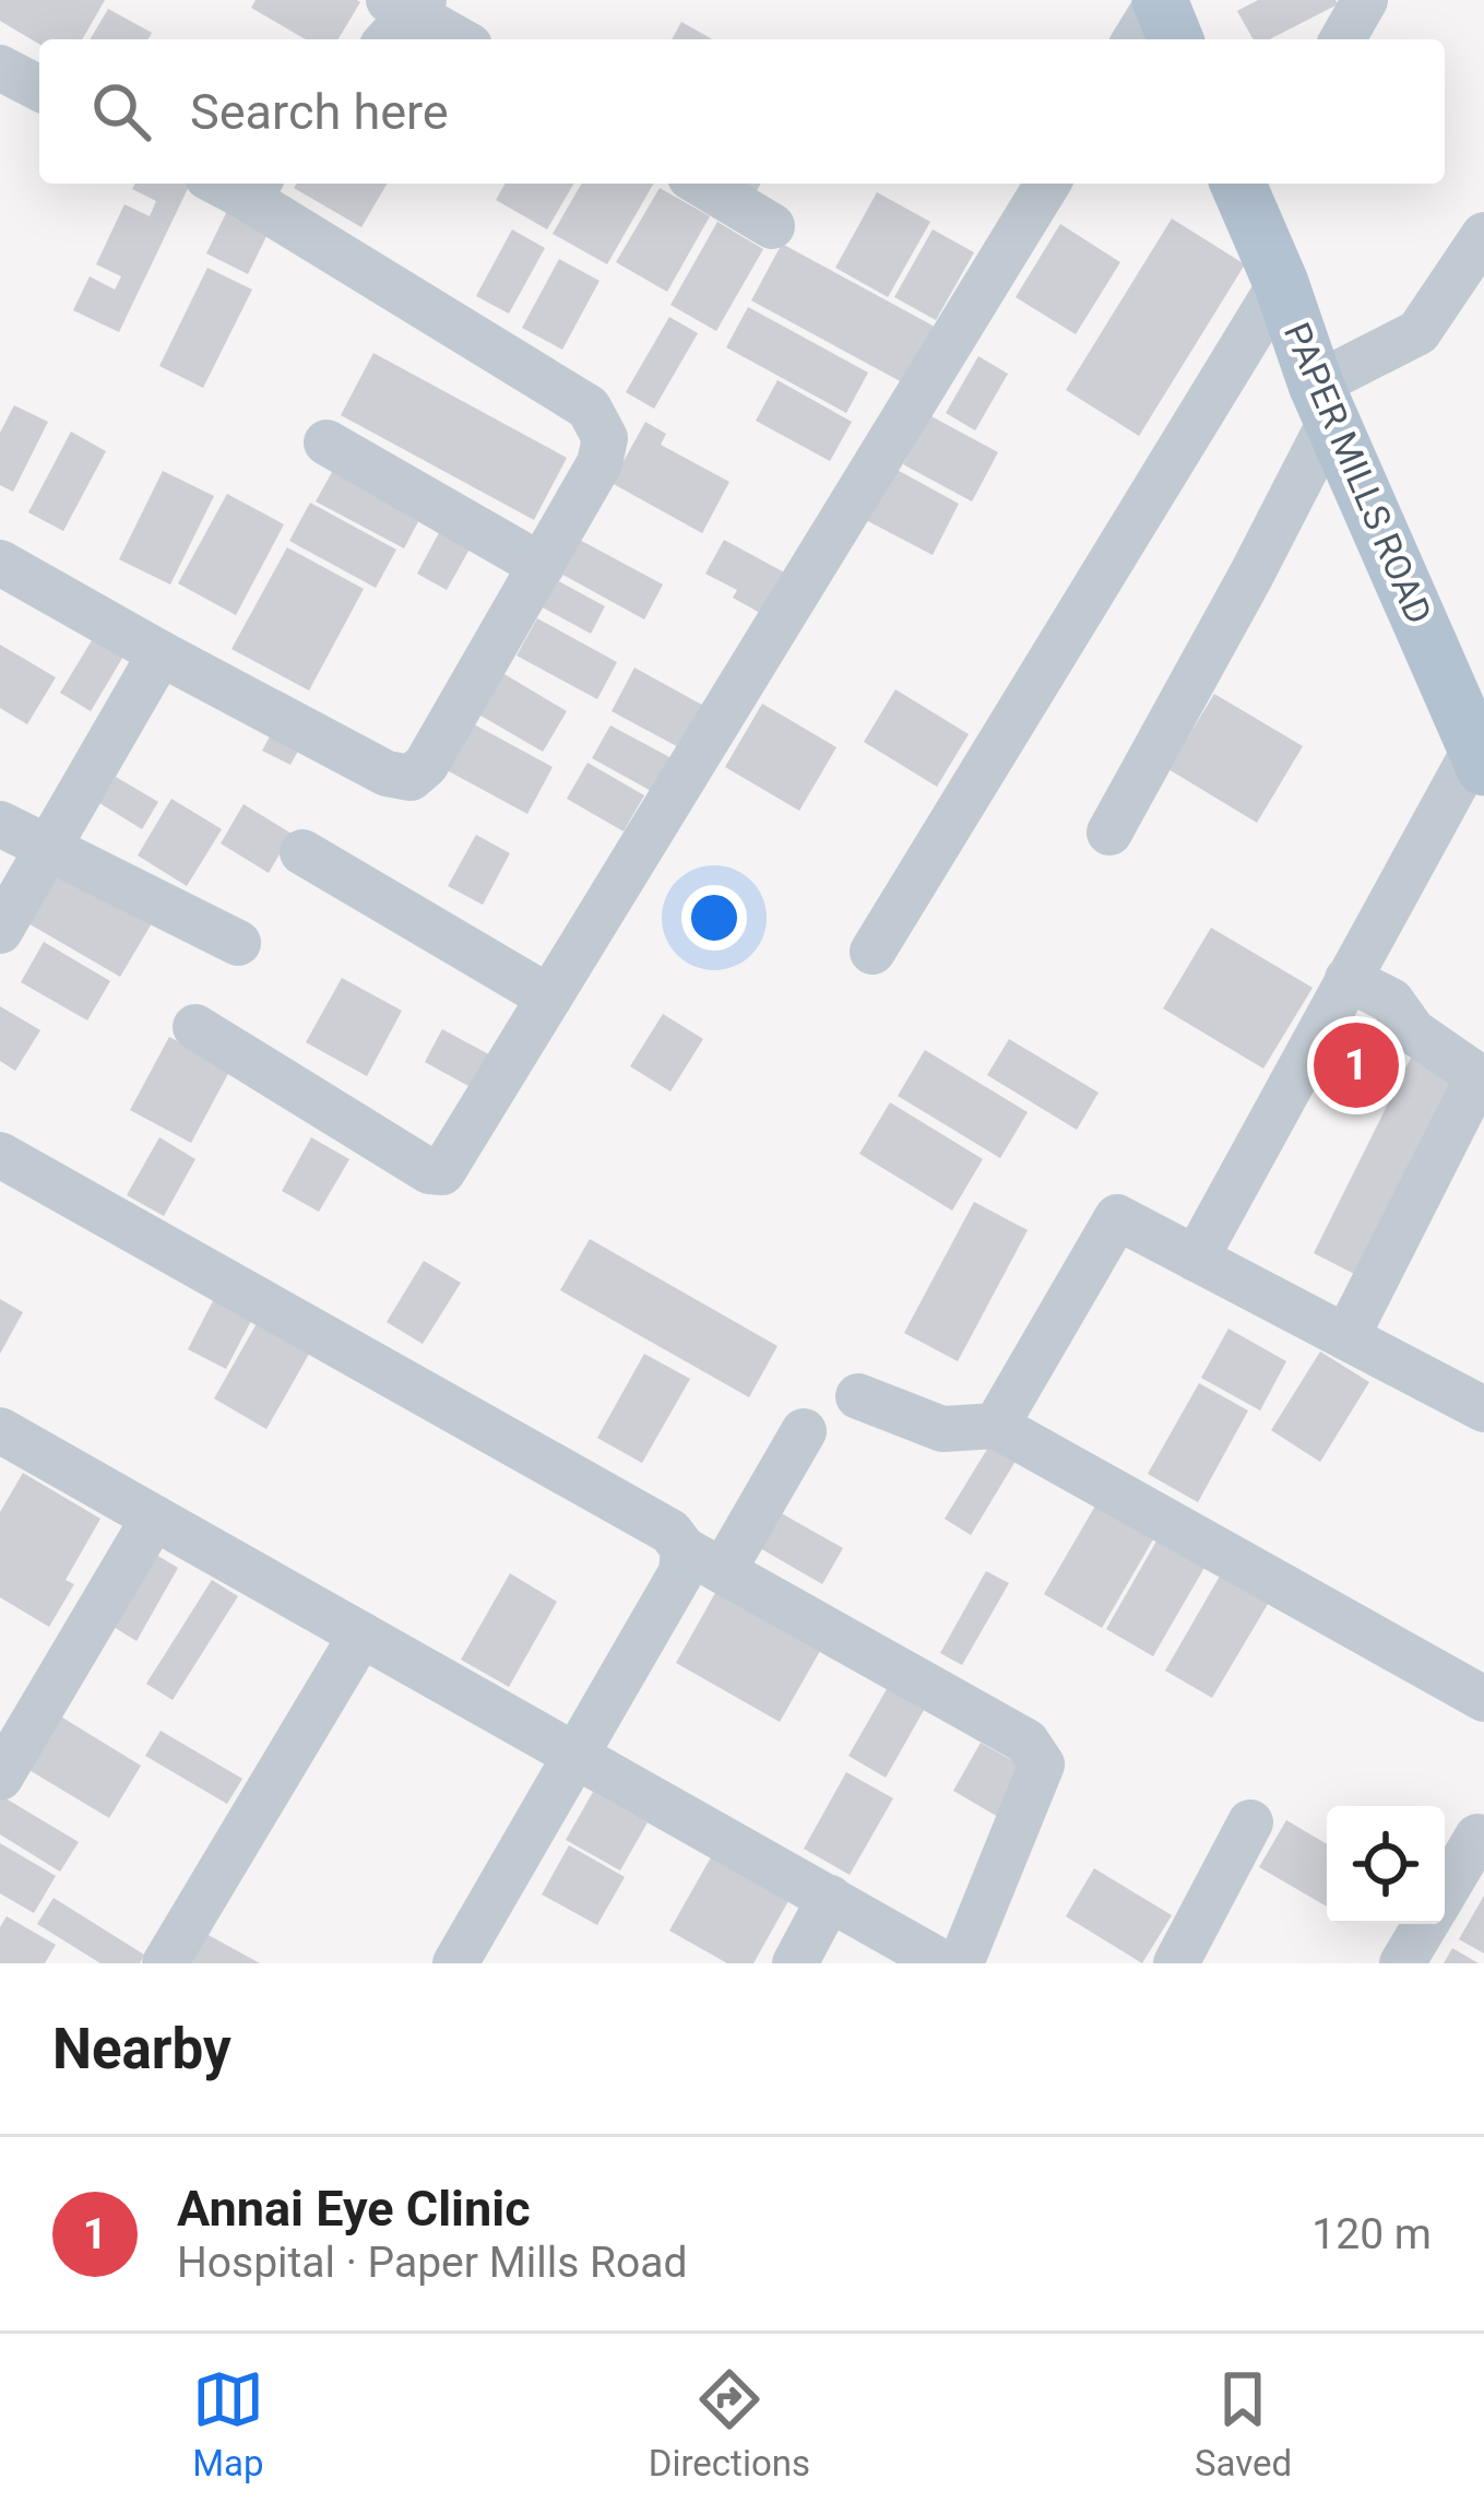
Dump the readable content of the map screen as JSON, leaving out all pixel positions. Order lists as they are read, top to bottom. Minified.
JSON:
{"streets":{"main road":["PAPER MILLS ROAD"]},"page":{"search":"Search here","pins":"1","heading":"Nearby","list":[{"mark":"1","name":"Annai Eye Clinic","note":"Hospital · Paper Mills Road","value":"120 m"}],"nav":["Map","Directions","Saved"]}}
